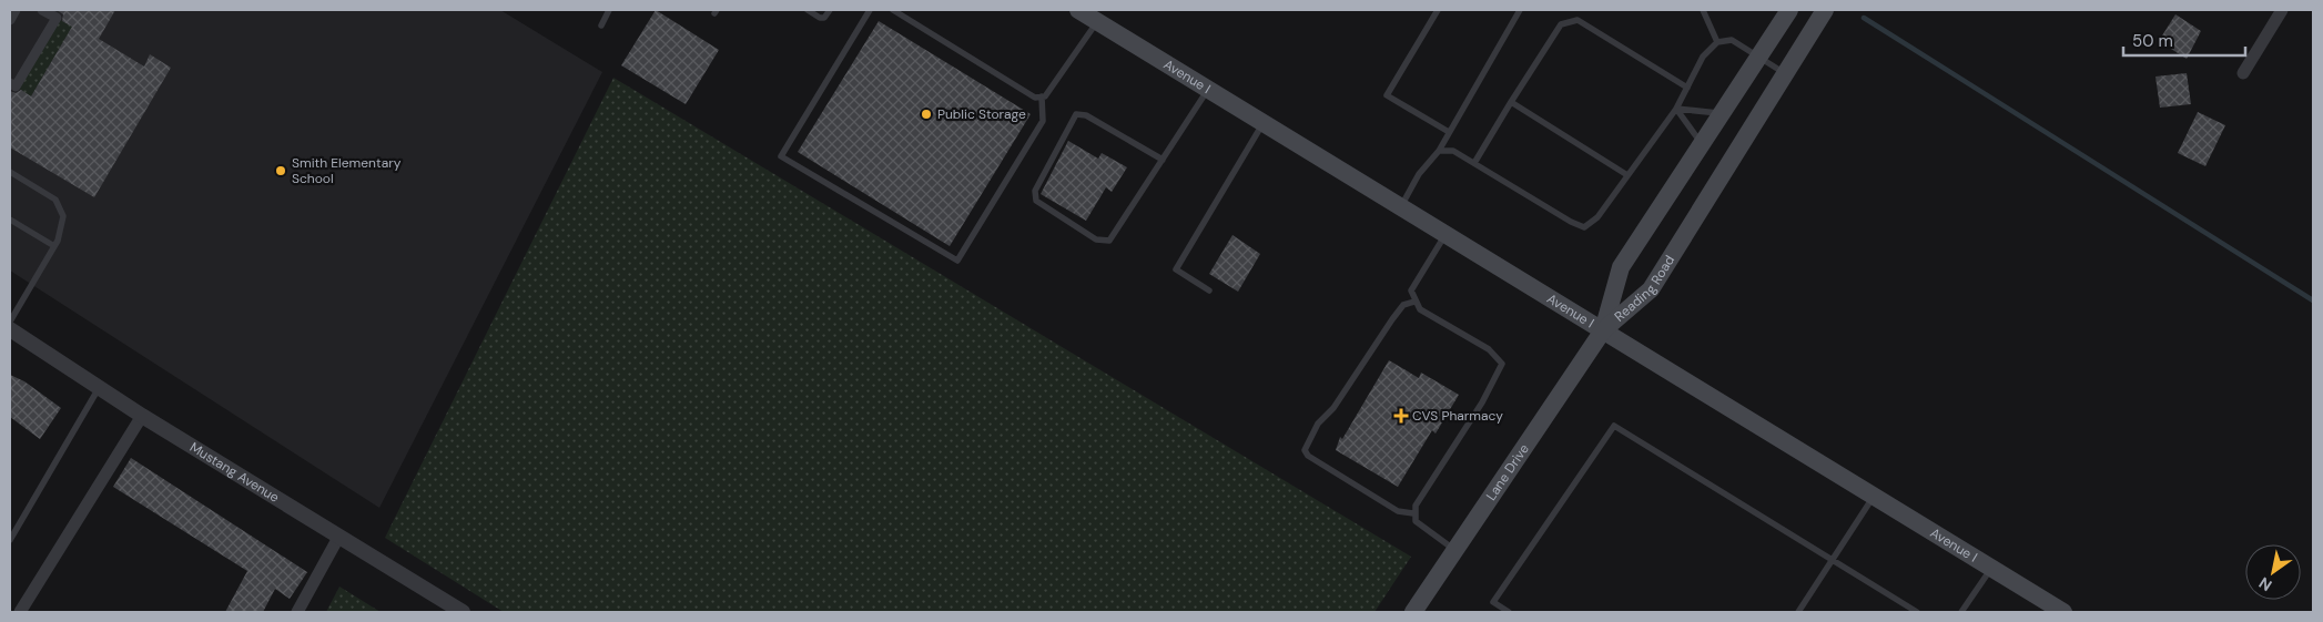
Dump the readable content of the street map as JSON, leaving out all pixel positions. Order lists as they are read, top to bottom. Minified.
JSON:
{"streets":{"main road":["Avenue I","Reading Road","Lane Drive"],"street":["Mustang Avenue"]},"crossings":[["Avenue I","Reading Road"],["Avenue I","Lane Drive"],["Reading Road","Lane Drive"]],"places":{"other":["Public Storage","Smith Elementary School"],"health":["CVS Pharmacy"]},"scale_bar":"50 m","north":"bottom left"}
